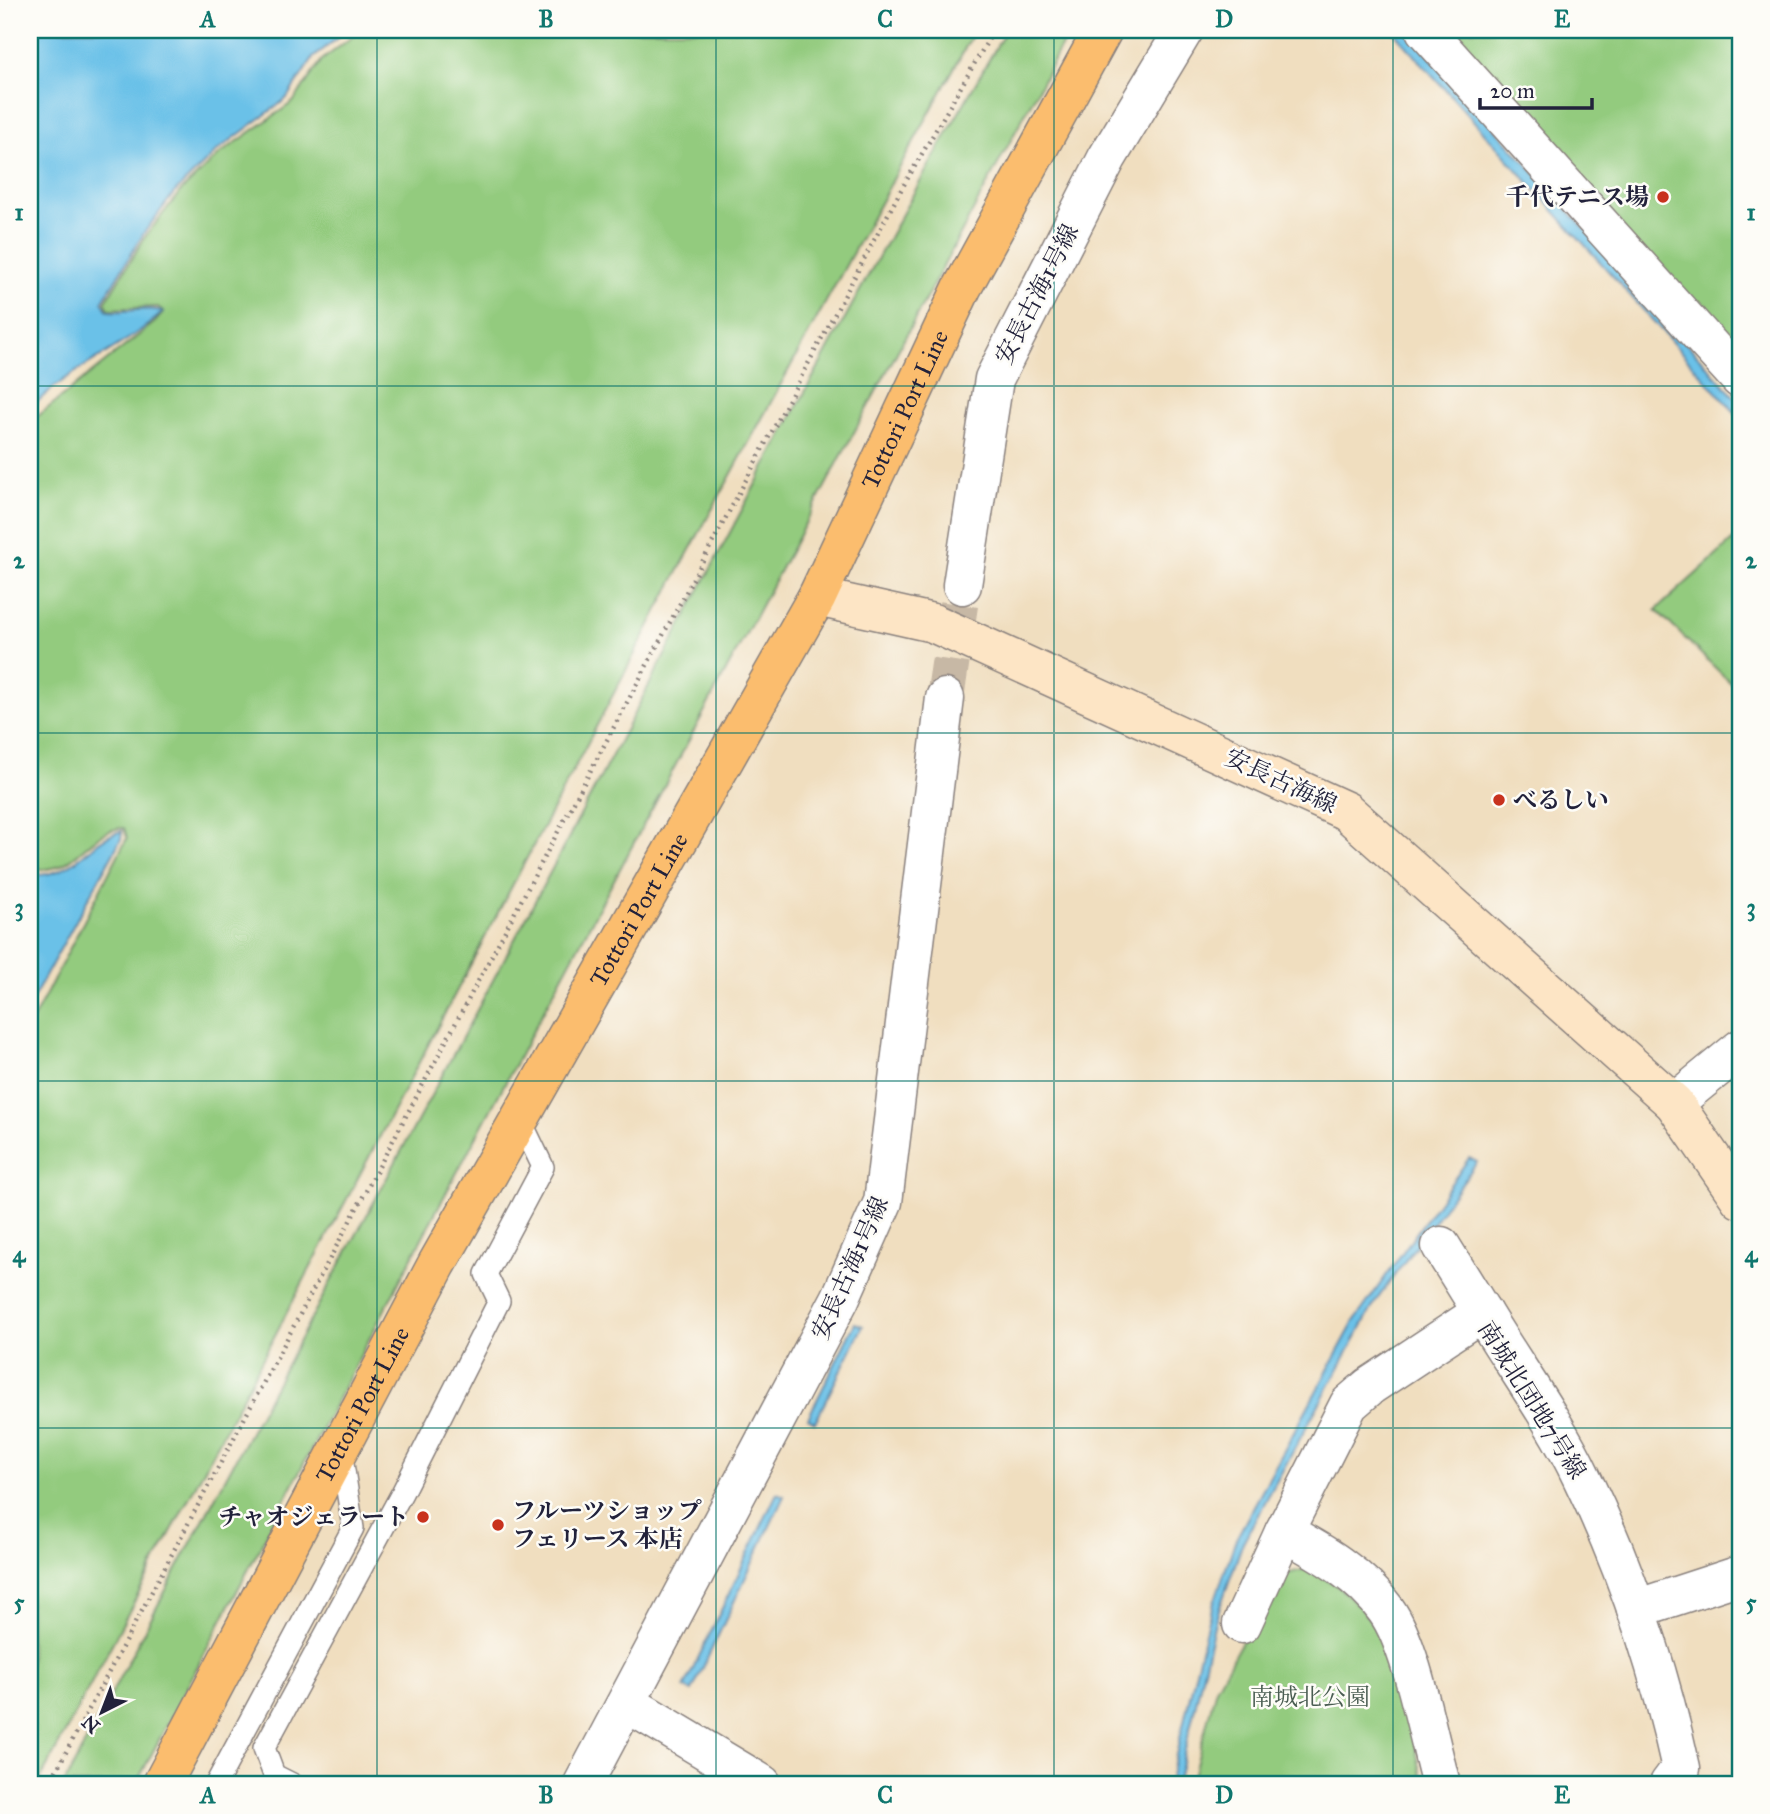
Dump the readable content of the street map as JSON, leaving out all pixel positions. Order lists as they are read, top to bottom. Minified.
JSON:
{"streets":{"main road":["Tottori Port Line"],"street":["安長古海1号線","安長古海線","南城北団地7号線"]},"crossings":[["Tottori Port Line","安長古海線"]],"parks":["南城北公園"],"places":["千代テニス場","べるしい","チャオジェラート","フルーツショップ フェリース 本店"],"scale_bar":"20 m","north":"bottom left","grid":{"columns":["A","B","C","D","E"],"rows":["1","2","3","4","5"]}}
